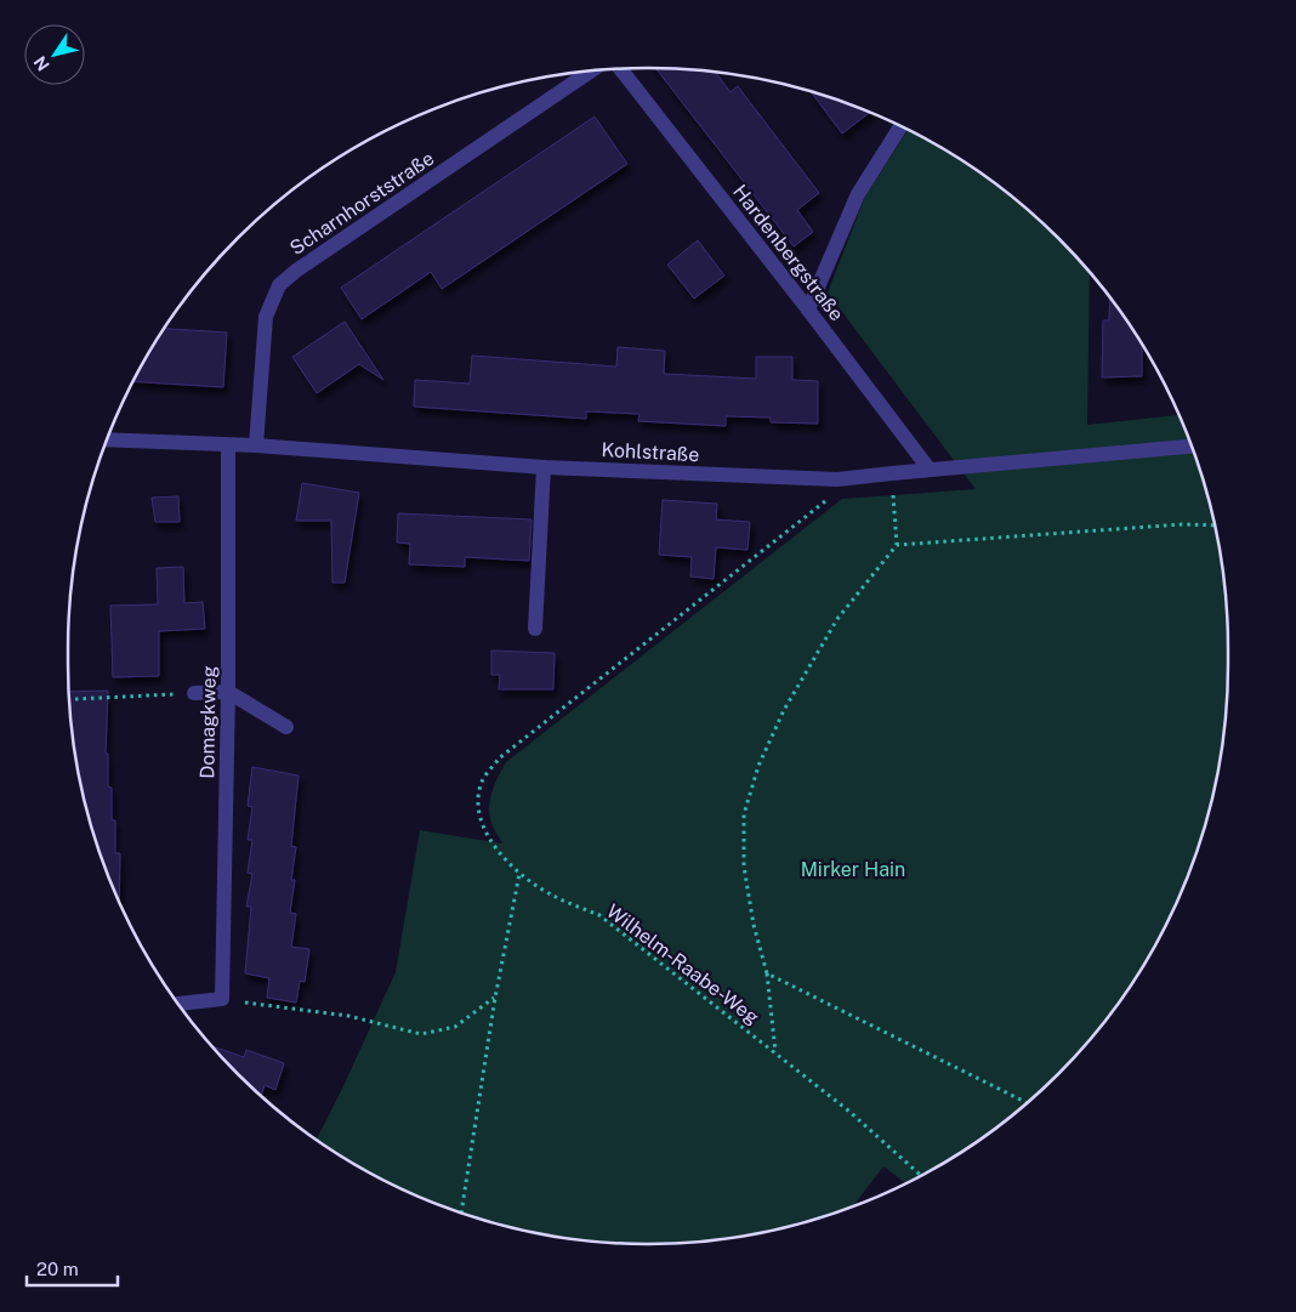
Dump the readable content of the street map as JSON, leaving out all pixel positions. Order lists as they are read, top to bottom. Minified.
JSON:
{"streets":{"street":["Scharnhorststraße","Hardenbergstraße","Kohlstraße","Domagkweg"],"path":["Wilhelm-Raabe-Weg"]},"crossings":[["Scharnhorststraße","Kohlstraße"],["Hardenbergstraße","Kohlstraße"],["Kohlstraße","Domagkweg"],["Kohlstraße","Wilhelm-Raabe-Weg"]],"parks":["Mirker Hain"],"scale_bar":"20 m","north":"bottom left"}
